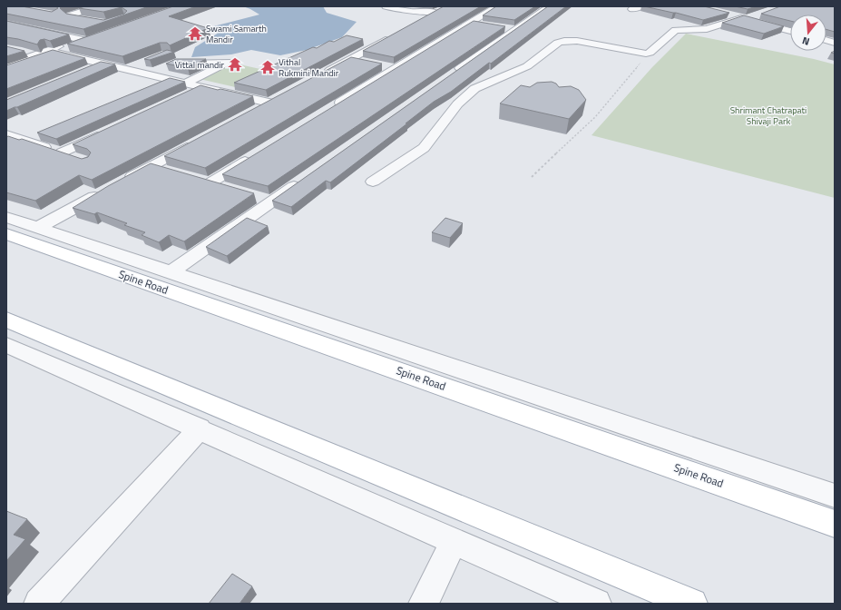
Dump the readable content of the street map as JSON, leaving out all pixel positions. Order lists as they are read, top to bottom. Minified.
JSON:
{"streets":{"main road":["Spine Road"]},"parks":["Shrimant Chatrapati Shivaji Park"],"places":{"temple":["Swami Samarth Mandir","Vittal mandir","Vithal Rukmini Mandir"]},"north":"bottom"}
